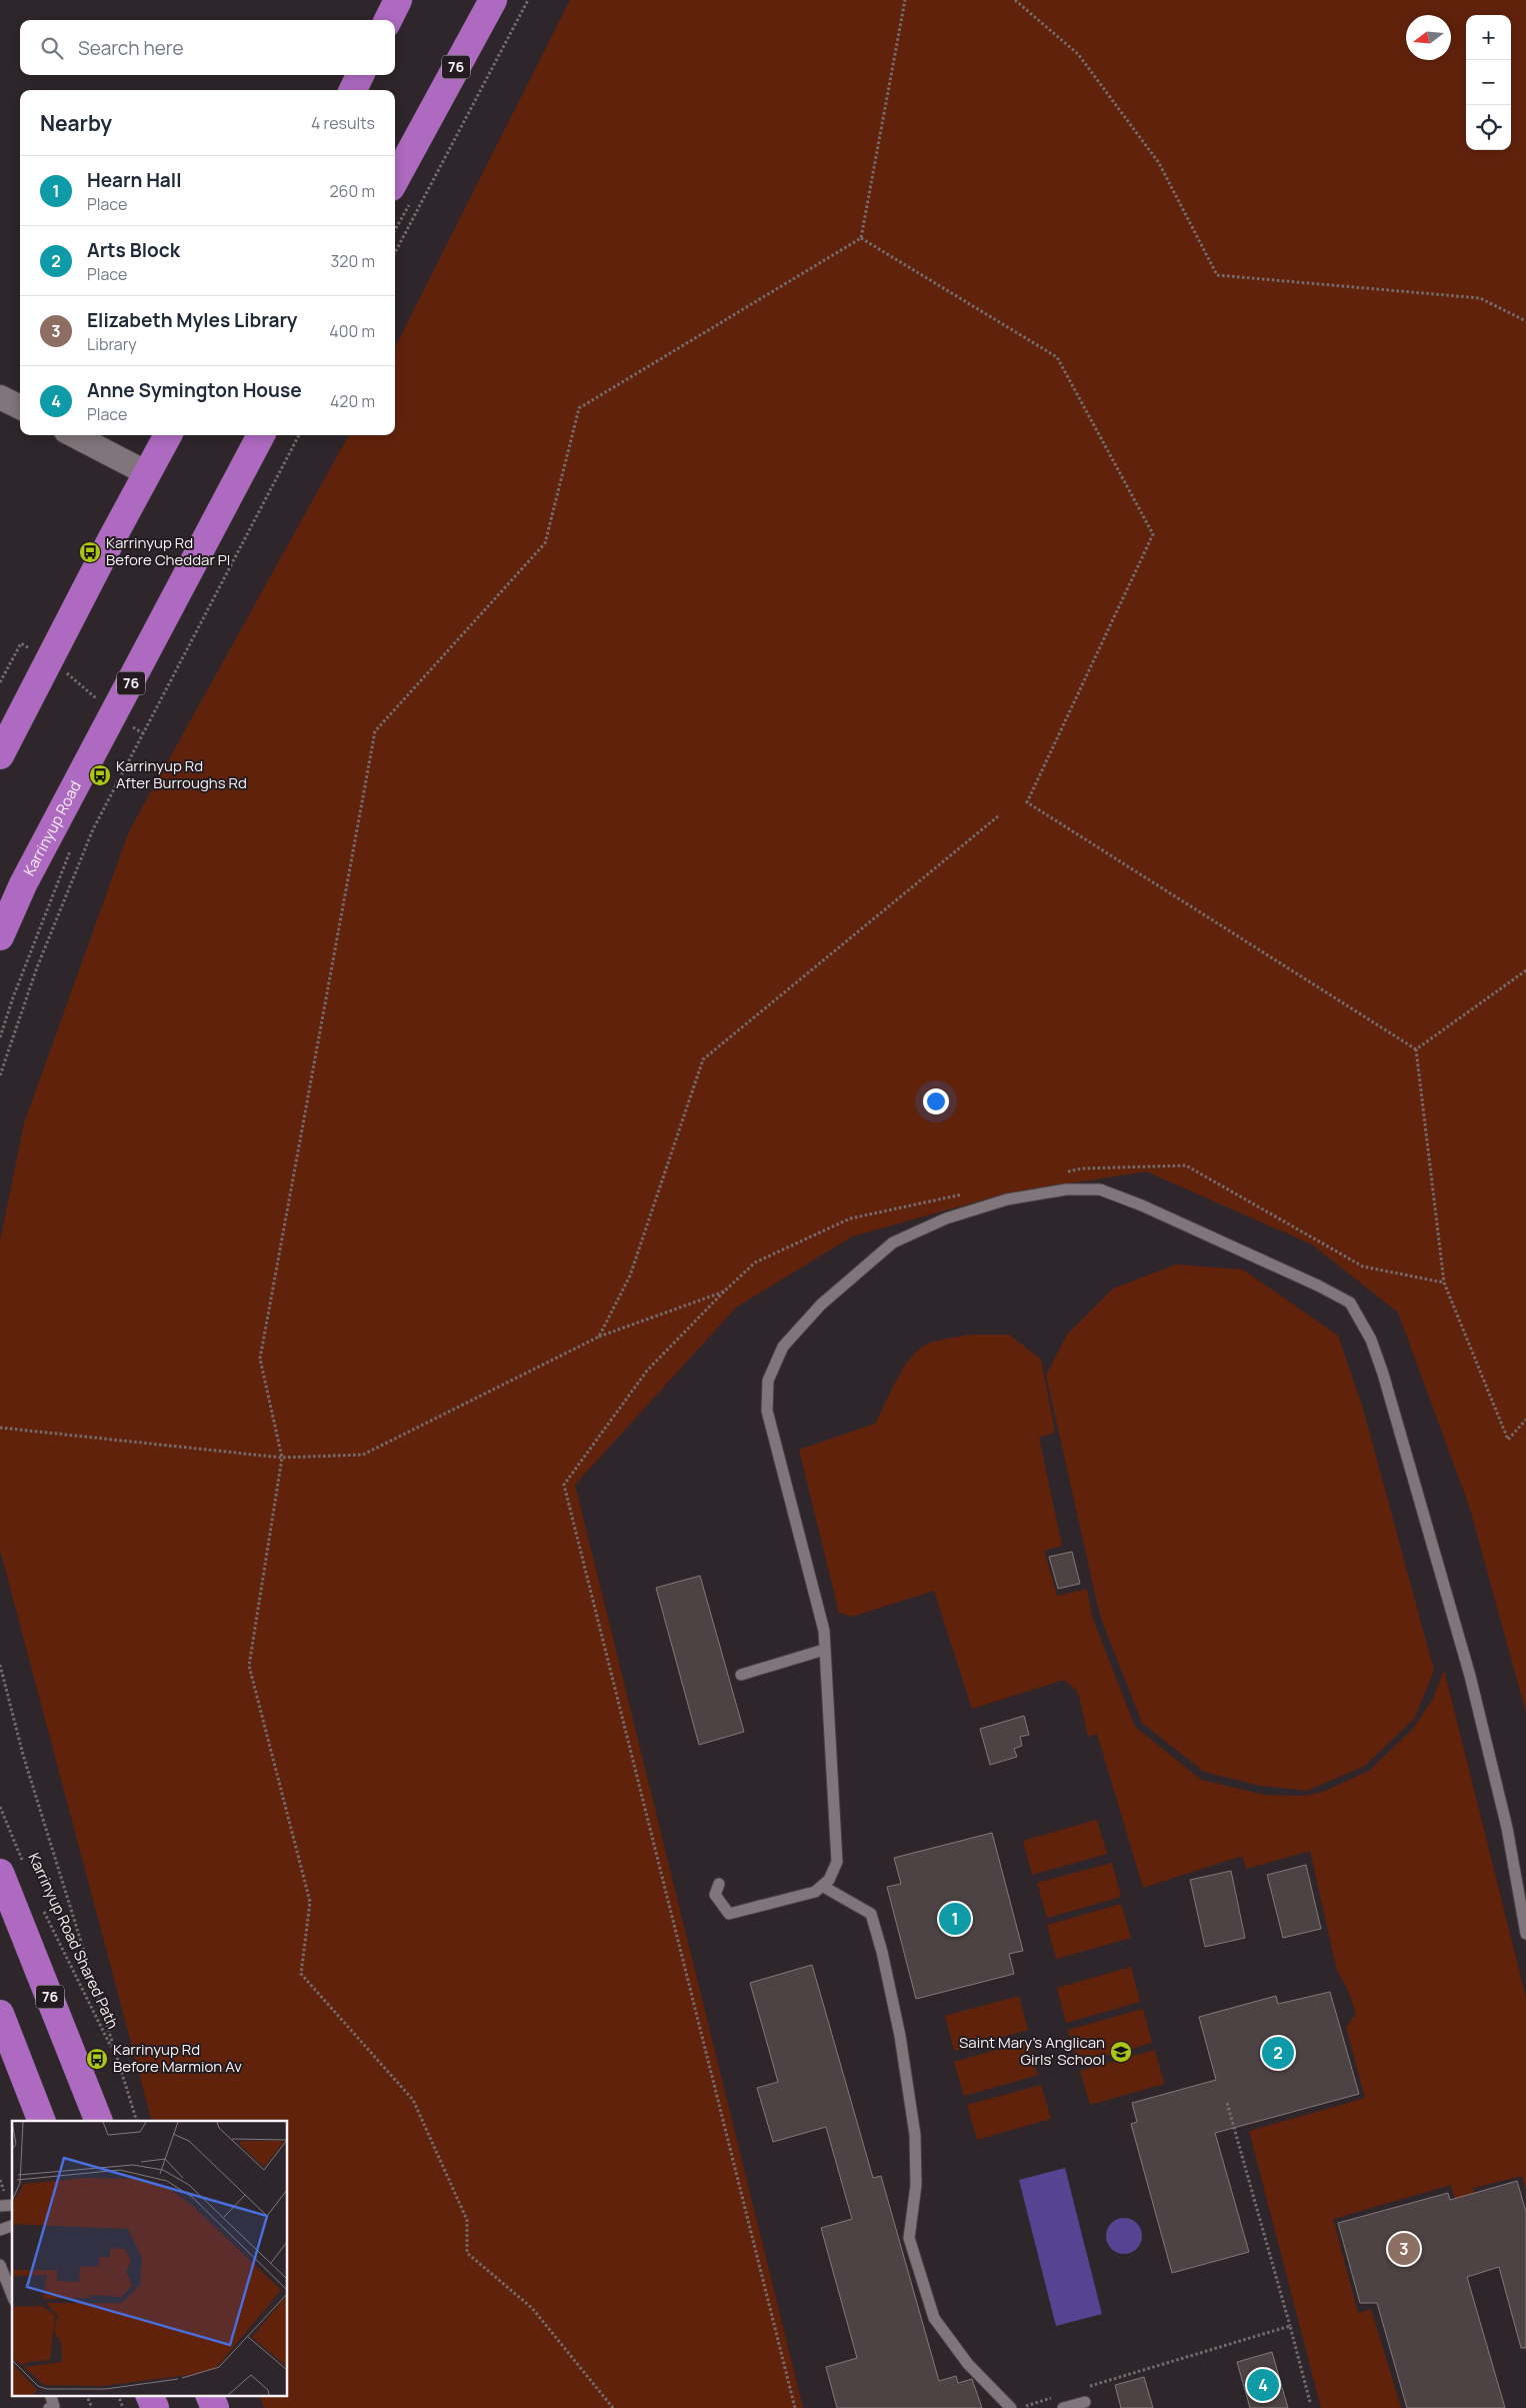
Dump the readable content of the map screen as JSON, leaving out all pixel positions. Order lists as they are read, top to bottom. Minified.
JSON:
{"streets":{"highway":["76","Karrinyup Road"],"path":["Karrinyup Road Shared Path"]},"crossings":[["76","Karrinyup Road Shared Path"]],"places":{"bus stop":["Karrinyup Rd Before Cheddar Pl","Karrinyup Rd After Burroughs Rd","Karrinyup Rd Before Marmion Av"],"school or university":["Saint Mary's Anglican Girls' School"]},"north":"left","page":{"map_buttons":["+","−"],"search":"Search here","heading":["Nearby","4 results"],"list":[{"mark":"1","name":"Hearn Hall","note":"Place","value":"260 m"},{"mark":"2","name":"Arts Block","note":"Place","value":"320 m"},{"mark":"3","name":"Elizabeth Myles Library","note":"Library","value":"400 m"},{"mark":"4","name":"Anne Symington House","note":"Place","value":"420 m"}],"pins":["1","2","3","4"]}}
